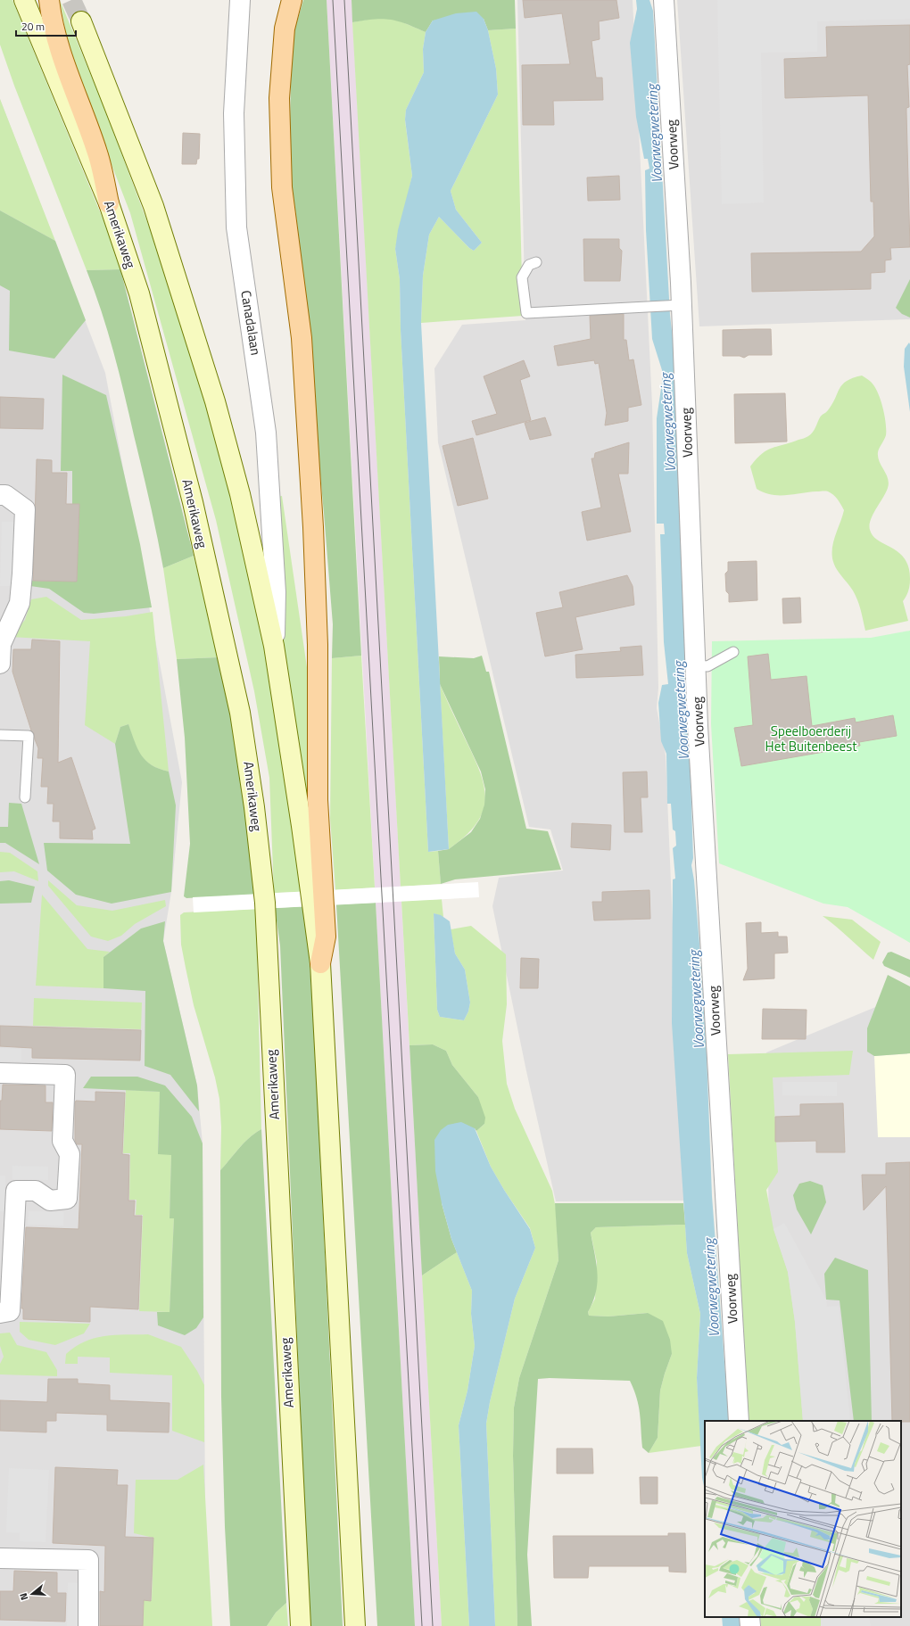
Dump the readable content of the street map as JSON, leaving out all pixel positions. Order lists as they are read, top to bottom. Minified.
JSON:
{"streets":{"main road":["Amerikaweg"],"street":["Voorweg","Canadalaan"]},"water":["Voorwegwetering"],"parks":["Speelboerderij Het Buitenbeest"],"scale_bar":"20 m","north":"left"}
